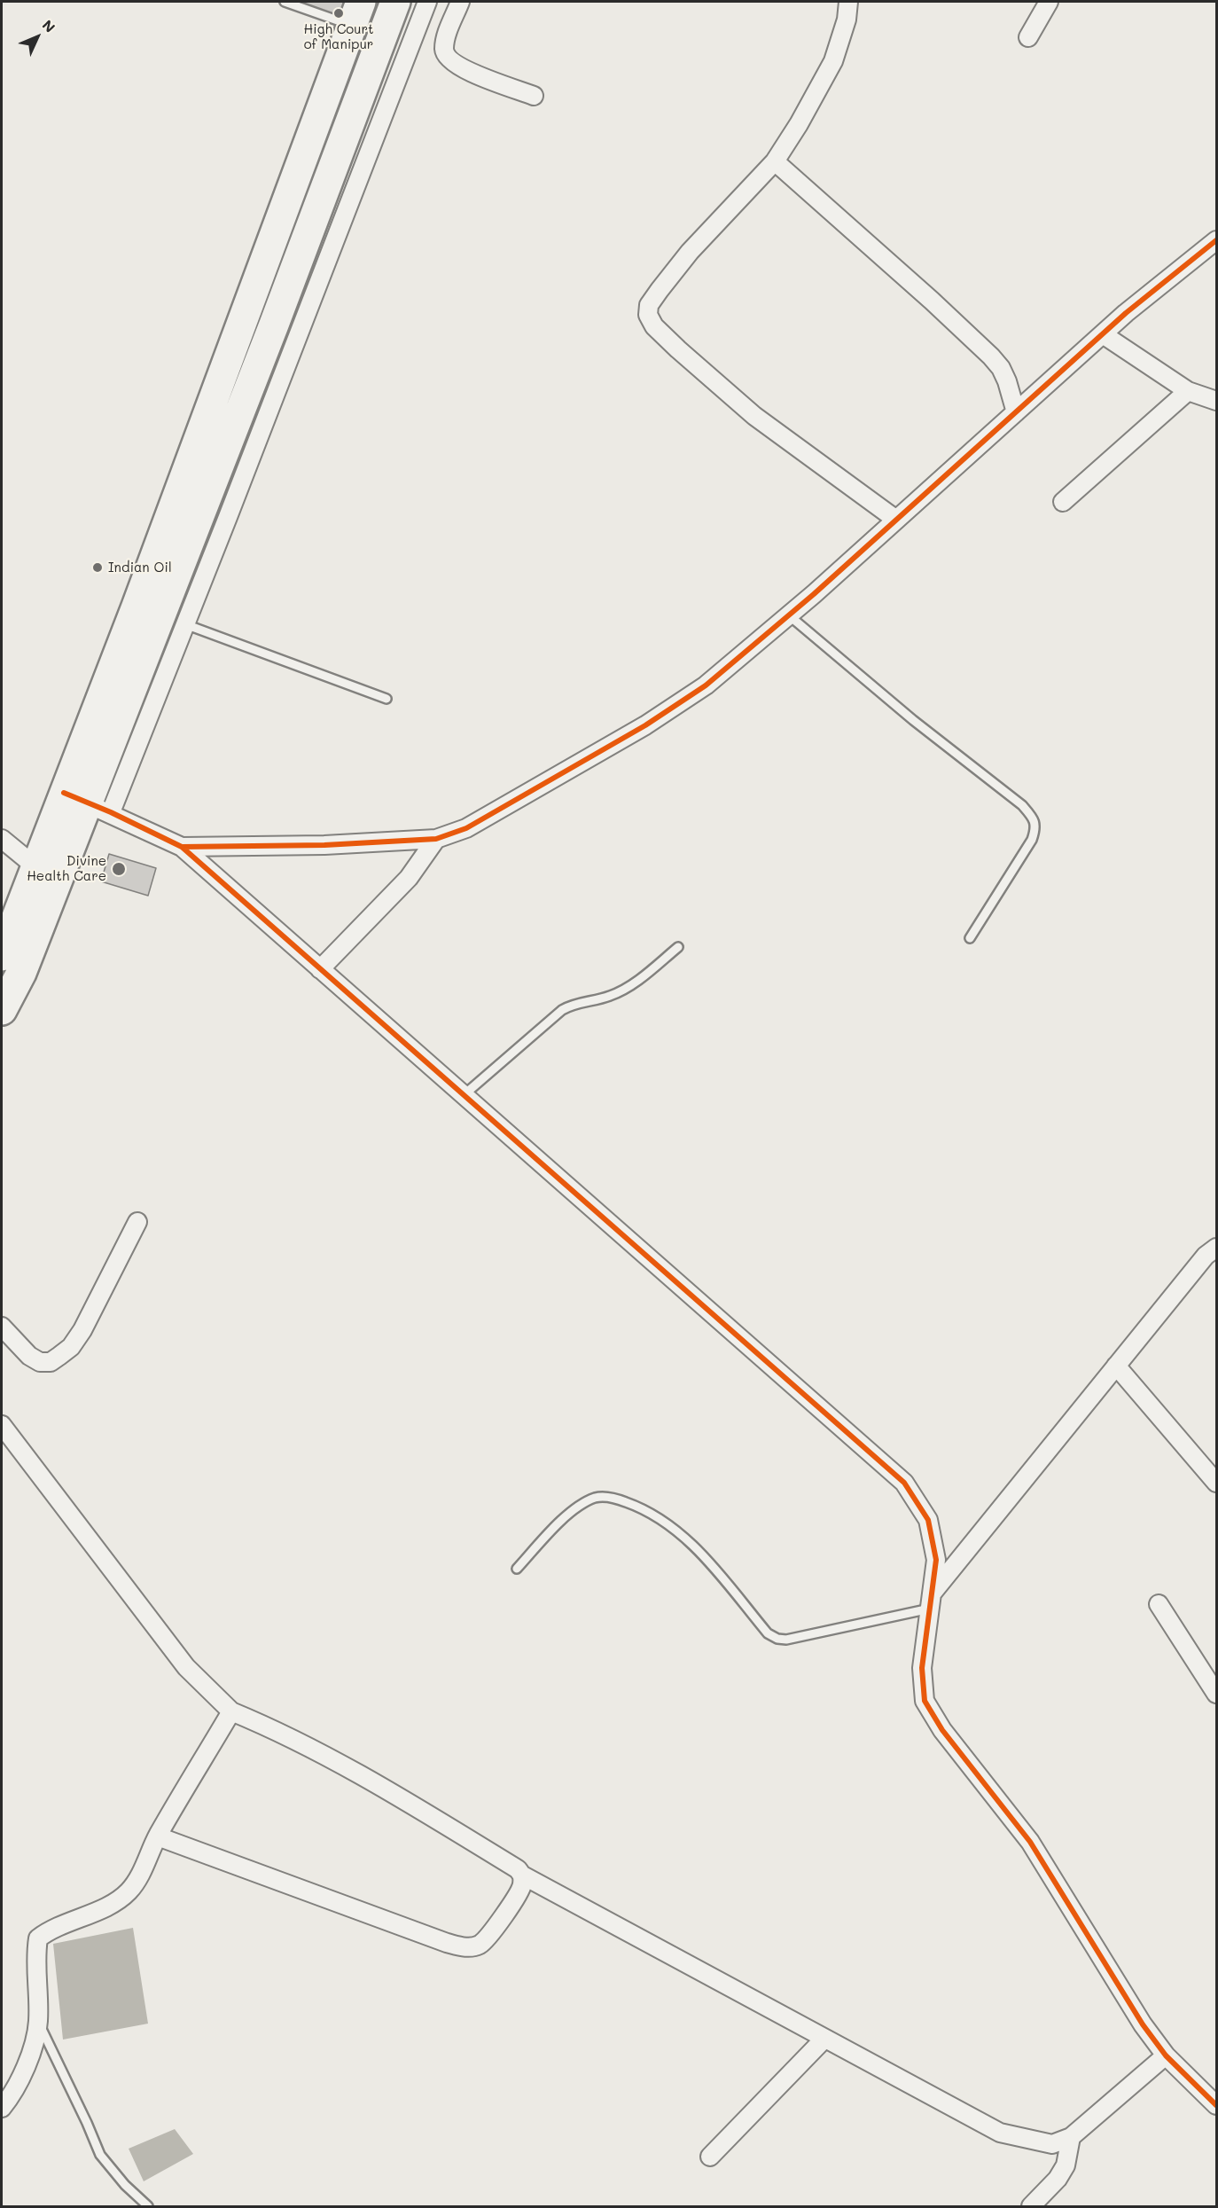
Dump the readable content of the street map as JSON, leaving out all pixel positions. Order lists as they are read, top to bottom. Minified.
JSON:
{"places":["High Court of Manipur","Indian Oil","Divine Health Care"],"north":"top right"}
